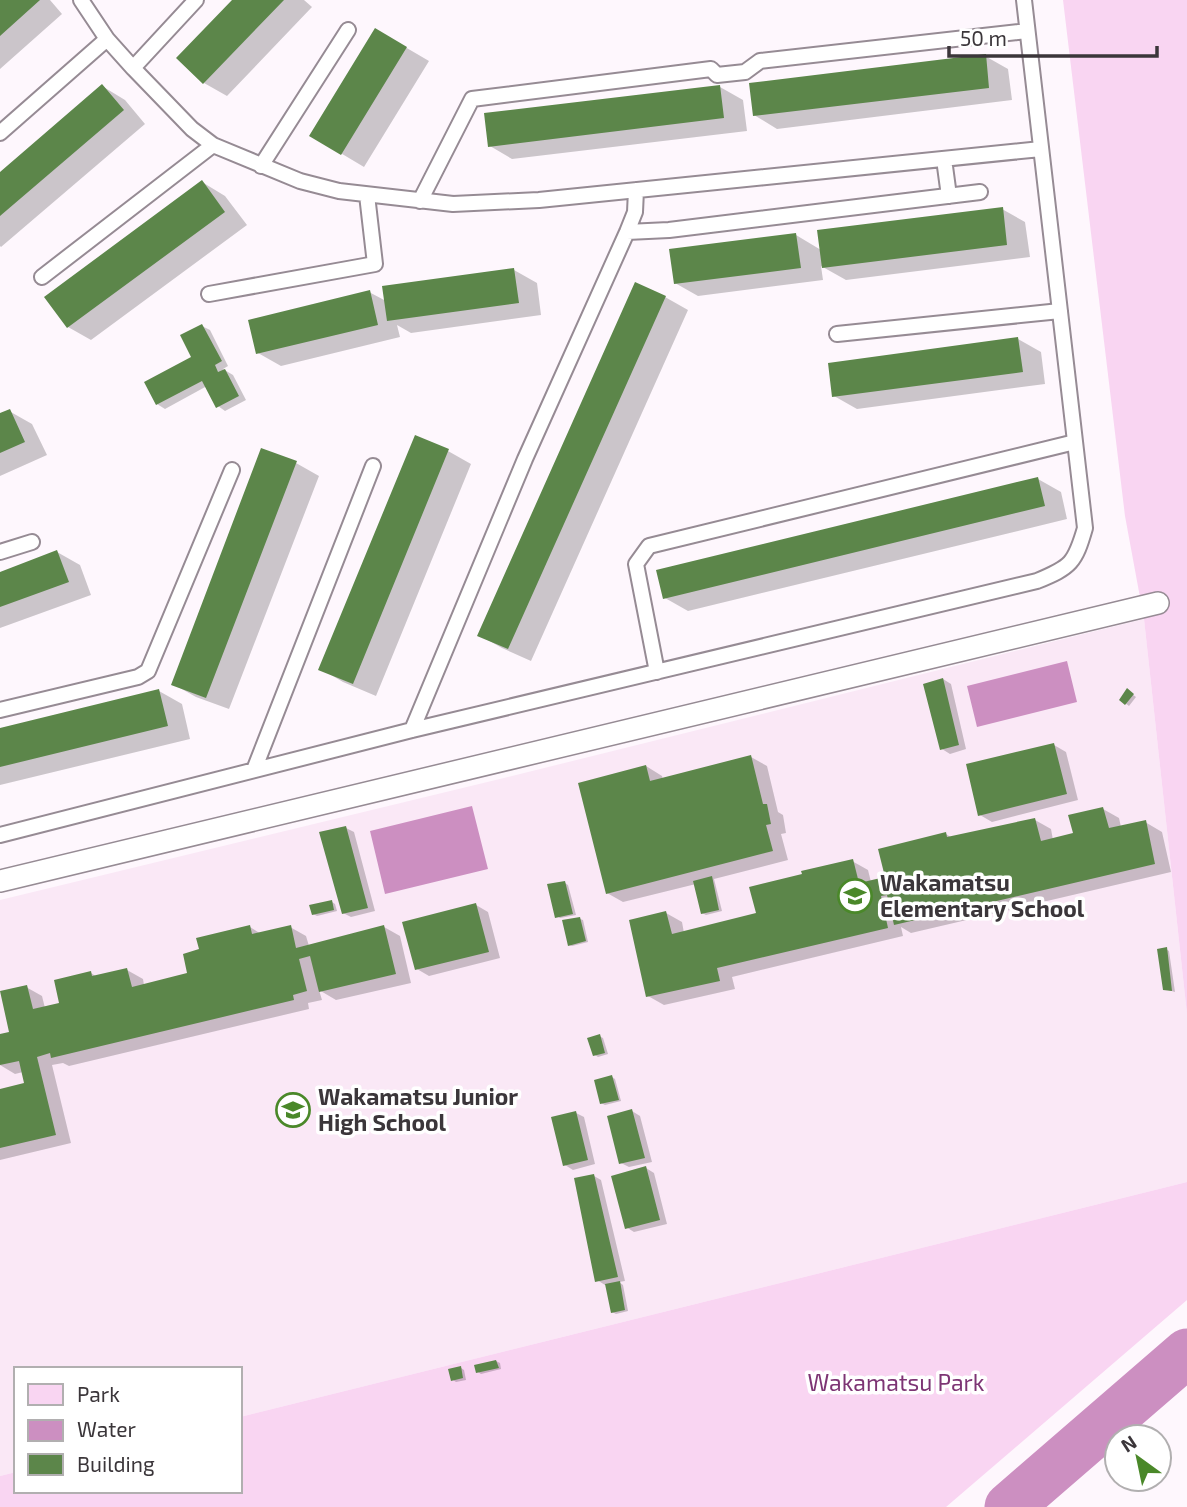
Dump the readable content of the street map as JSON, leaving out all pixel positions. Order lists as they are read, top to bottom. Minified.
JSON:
{"parks":["Wakamatsu Park"],"places":{"school or university":["Wakamatsu Elementary School","Wakamatsu Junior High School"]},"legend":["Park","Water","Building"],"scale_bar":"50 m","north":"top left"}
